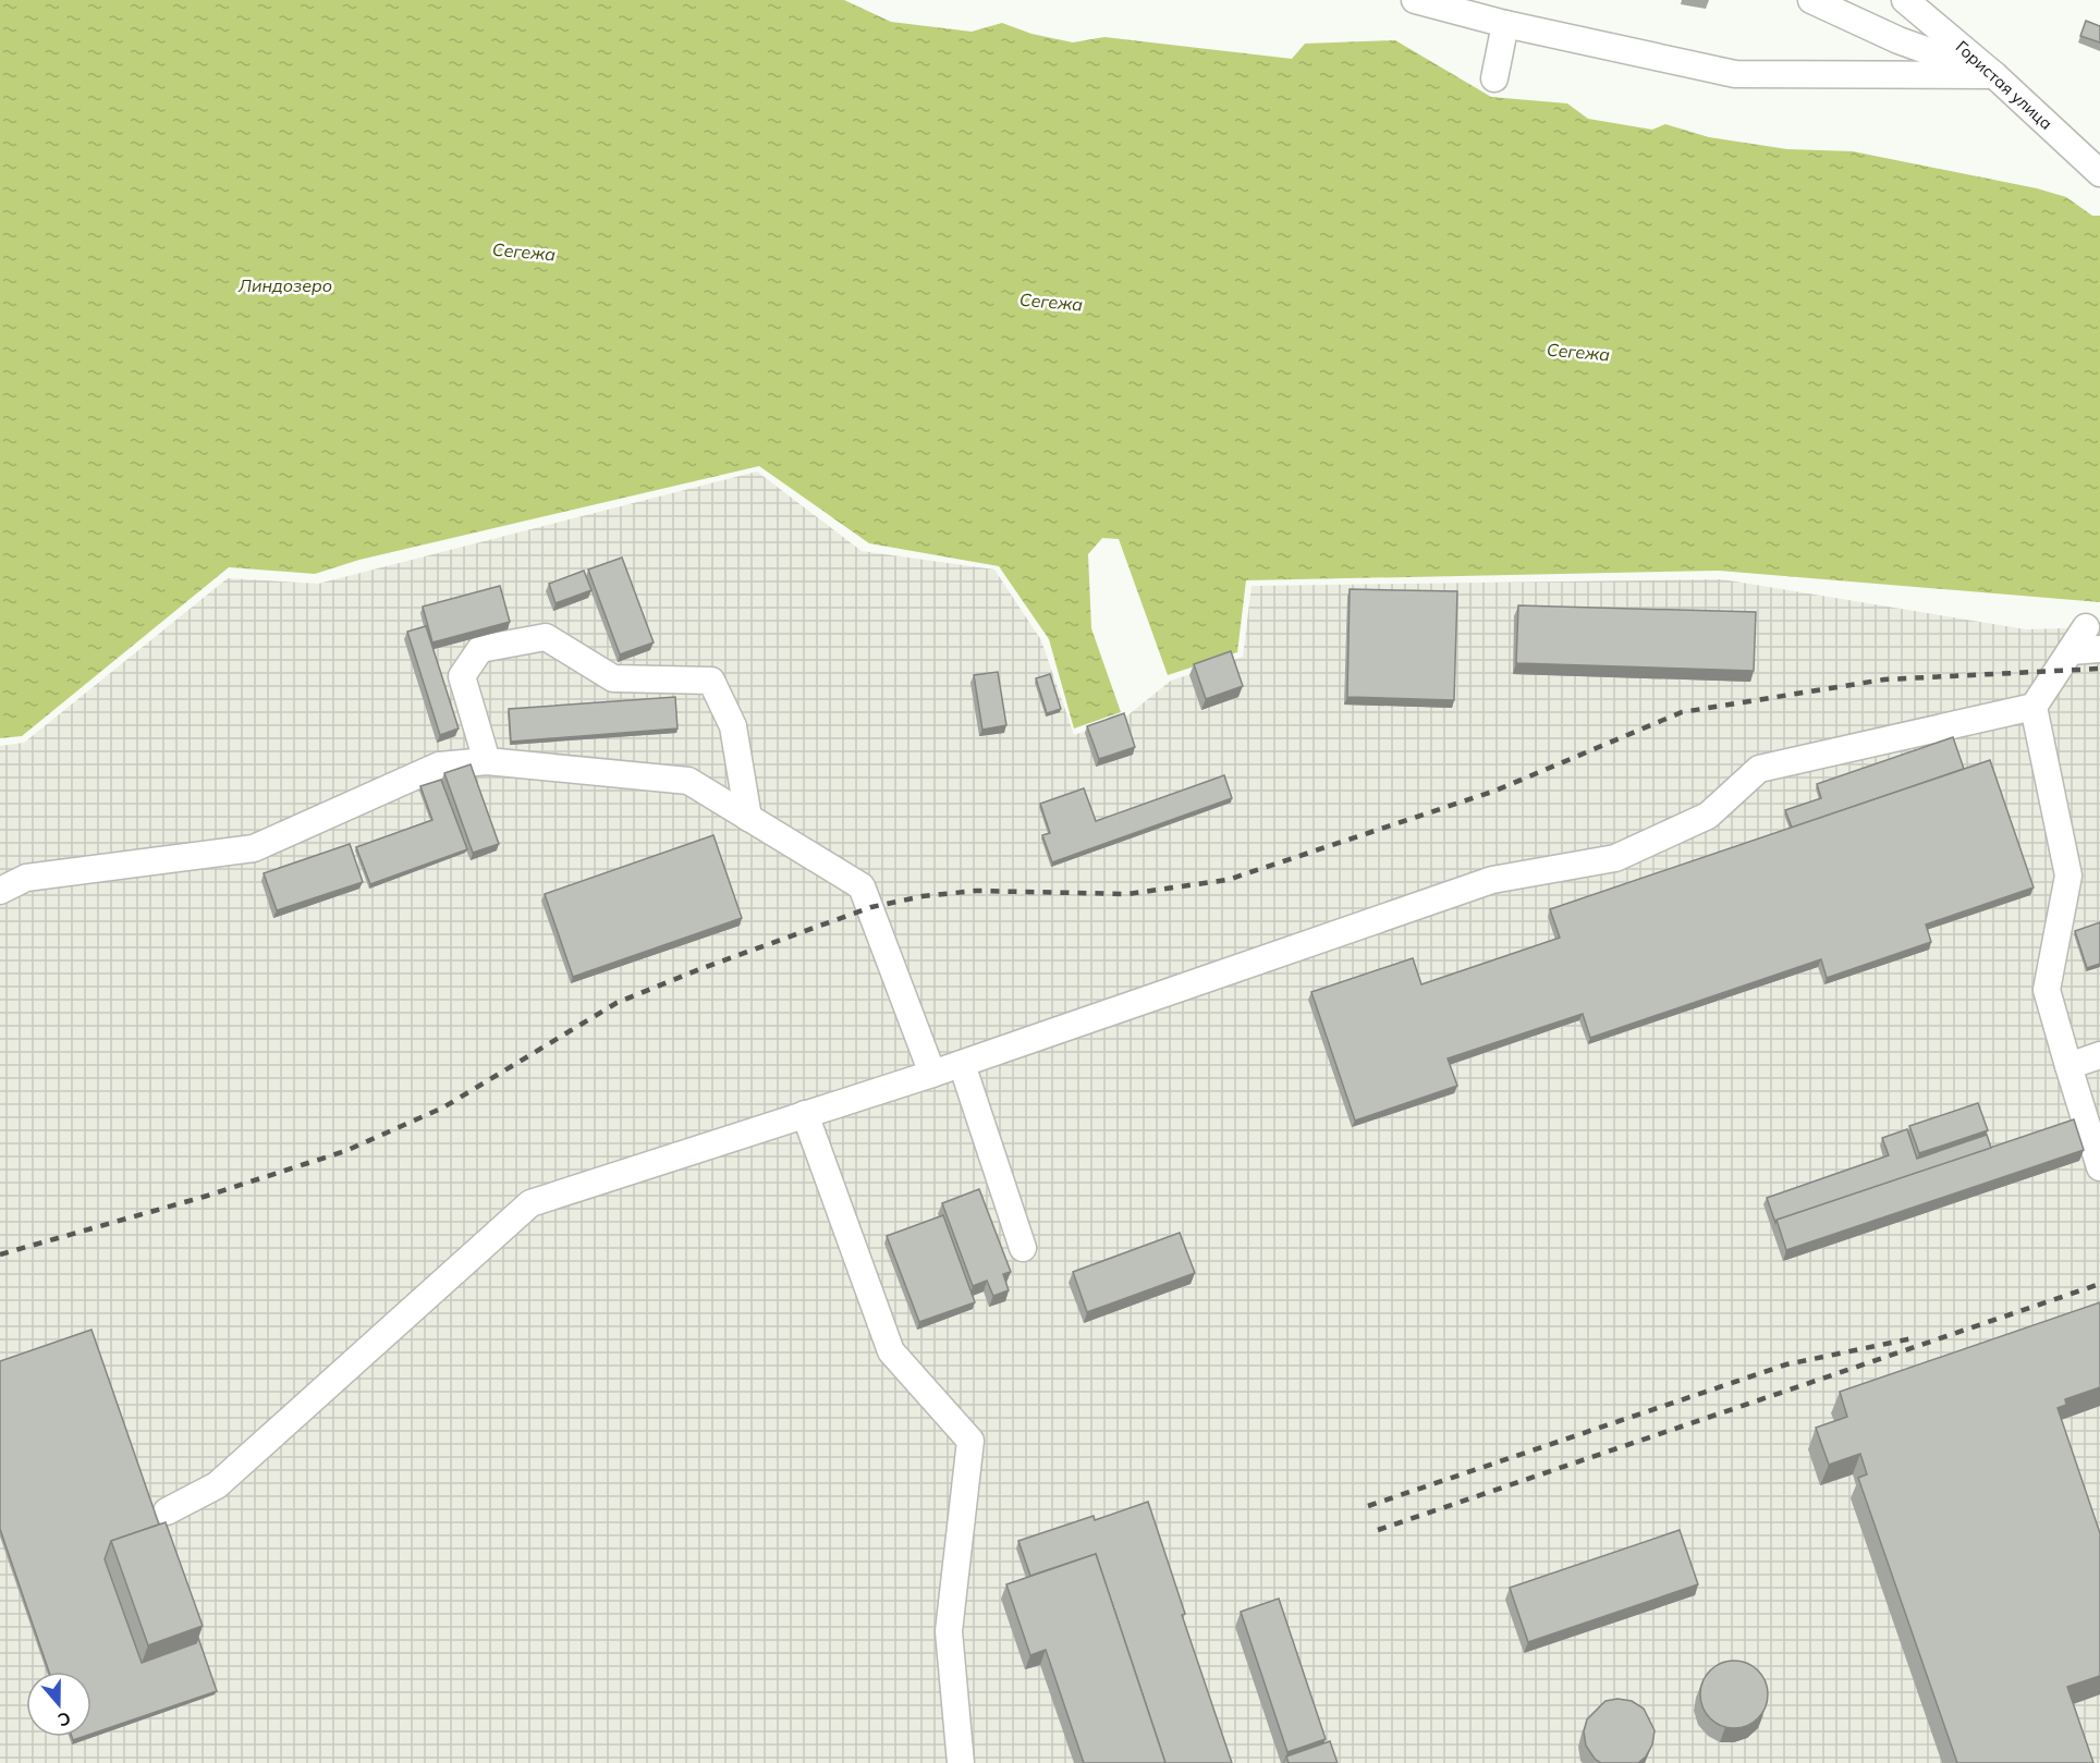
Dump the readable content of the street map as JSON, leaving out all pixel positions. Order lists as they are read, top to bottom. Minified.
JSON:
{"streets":{"street":["Гористая улица"]},"water":["Сегежа","Линдозеро"],"north":"bottom"}
